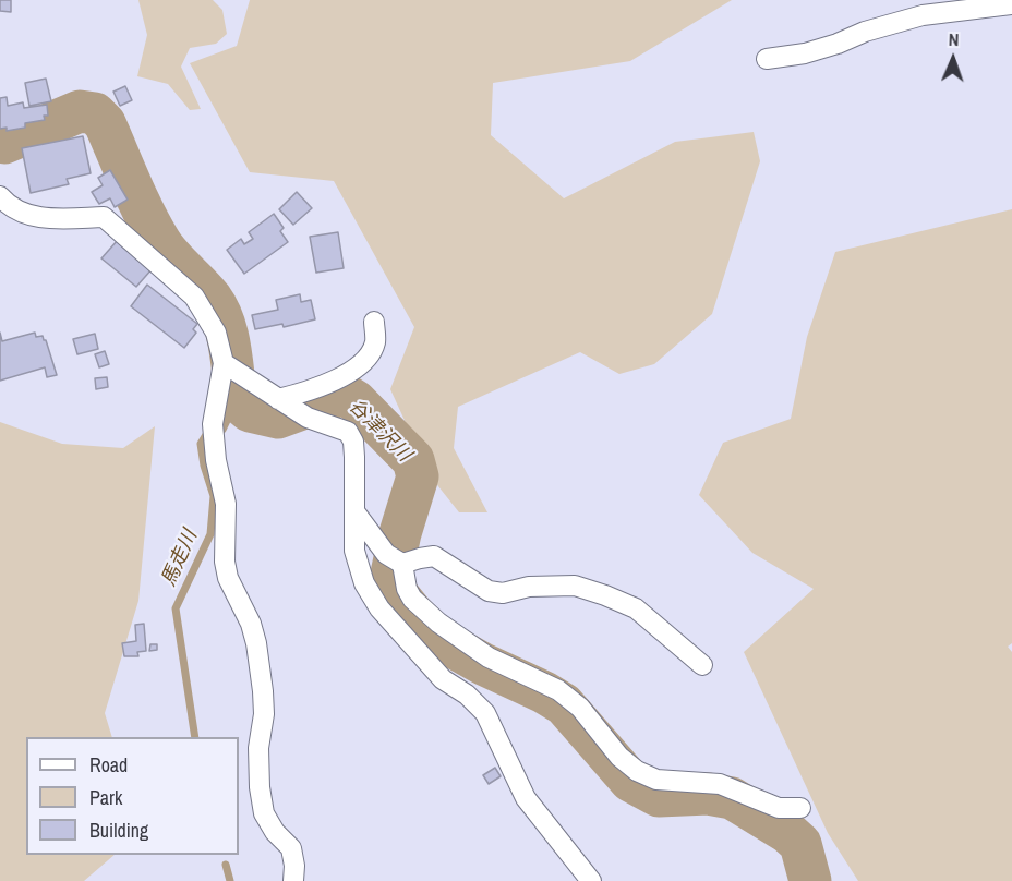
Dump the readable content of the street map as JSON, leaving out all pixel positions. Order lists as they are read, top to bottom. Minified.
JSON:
{"water":["谷津沢川","馬走川"],"legend":["Road","Park","Building"],"north":"top"}
